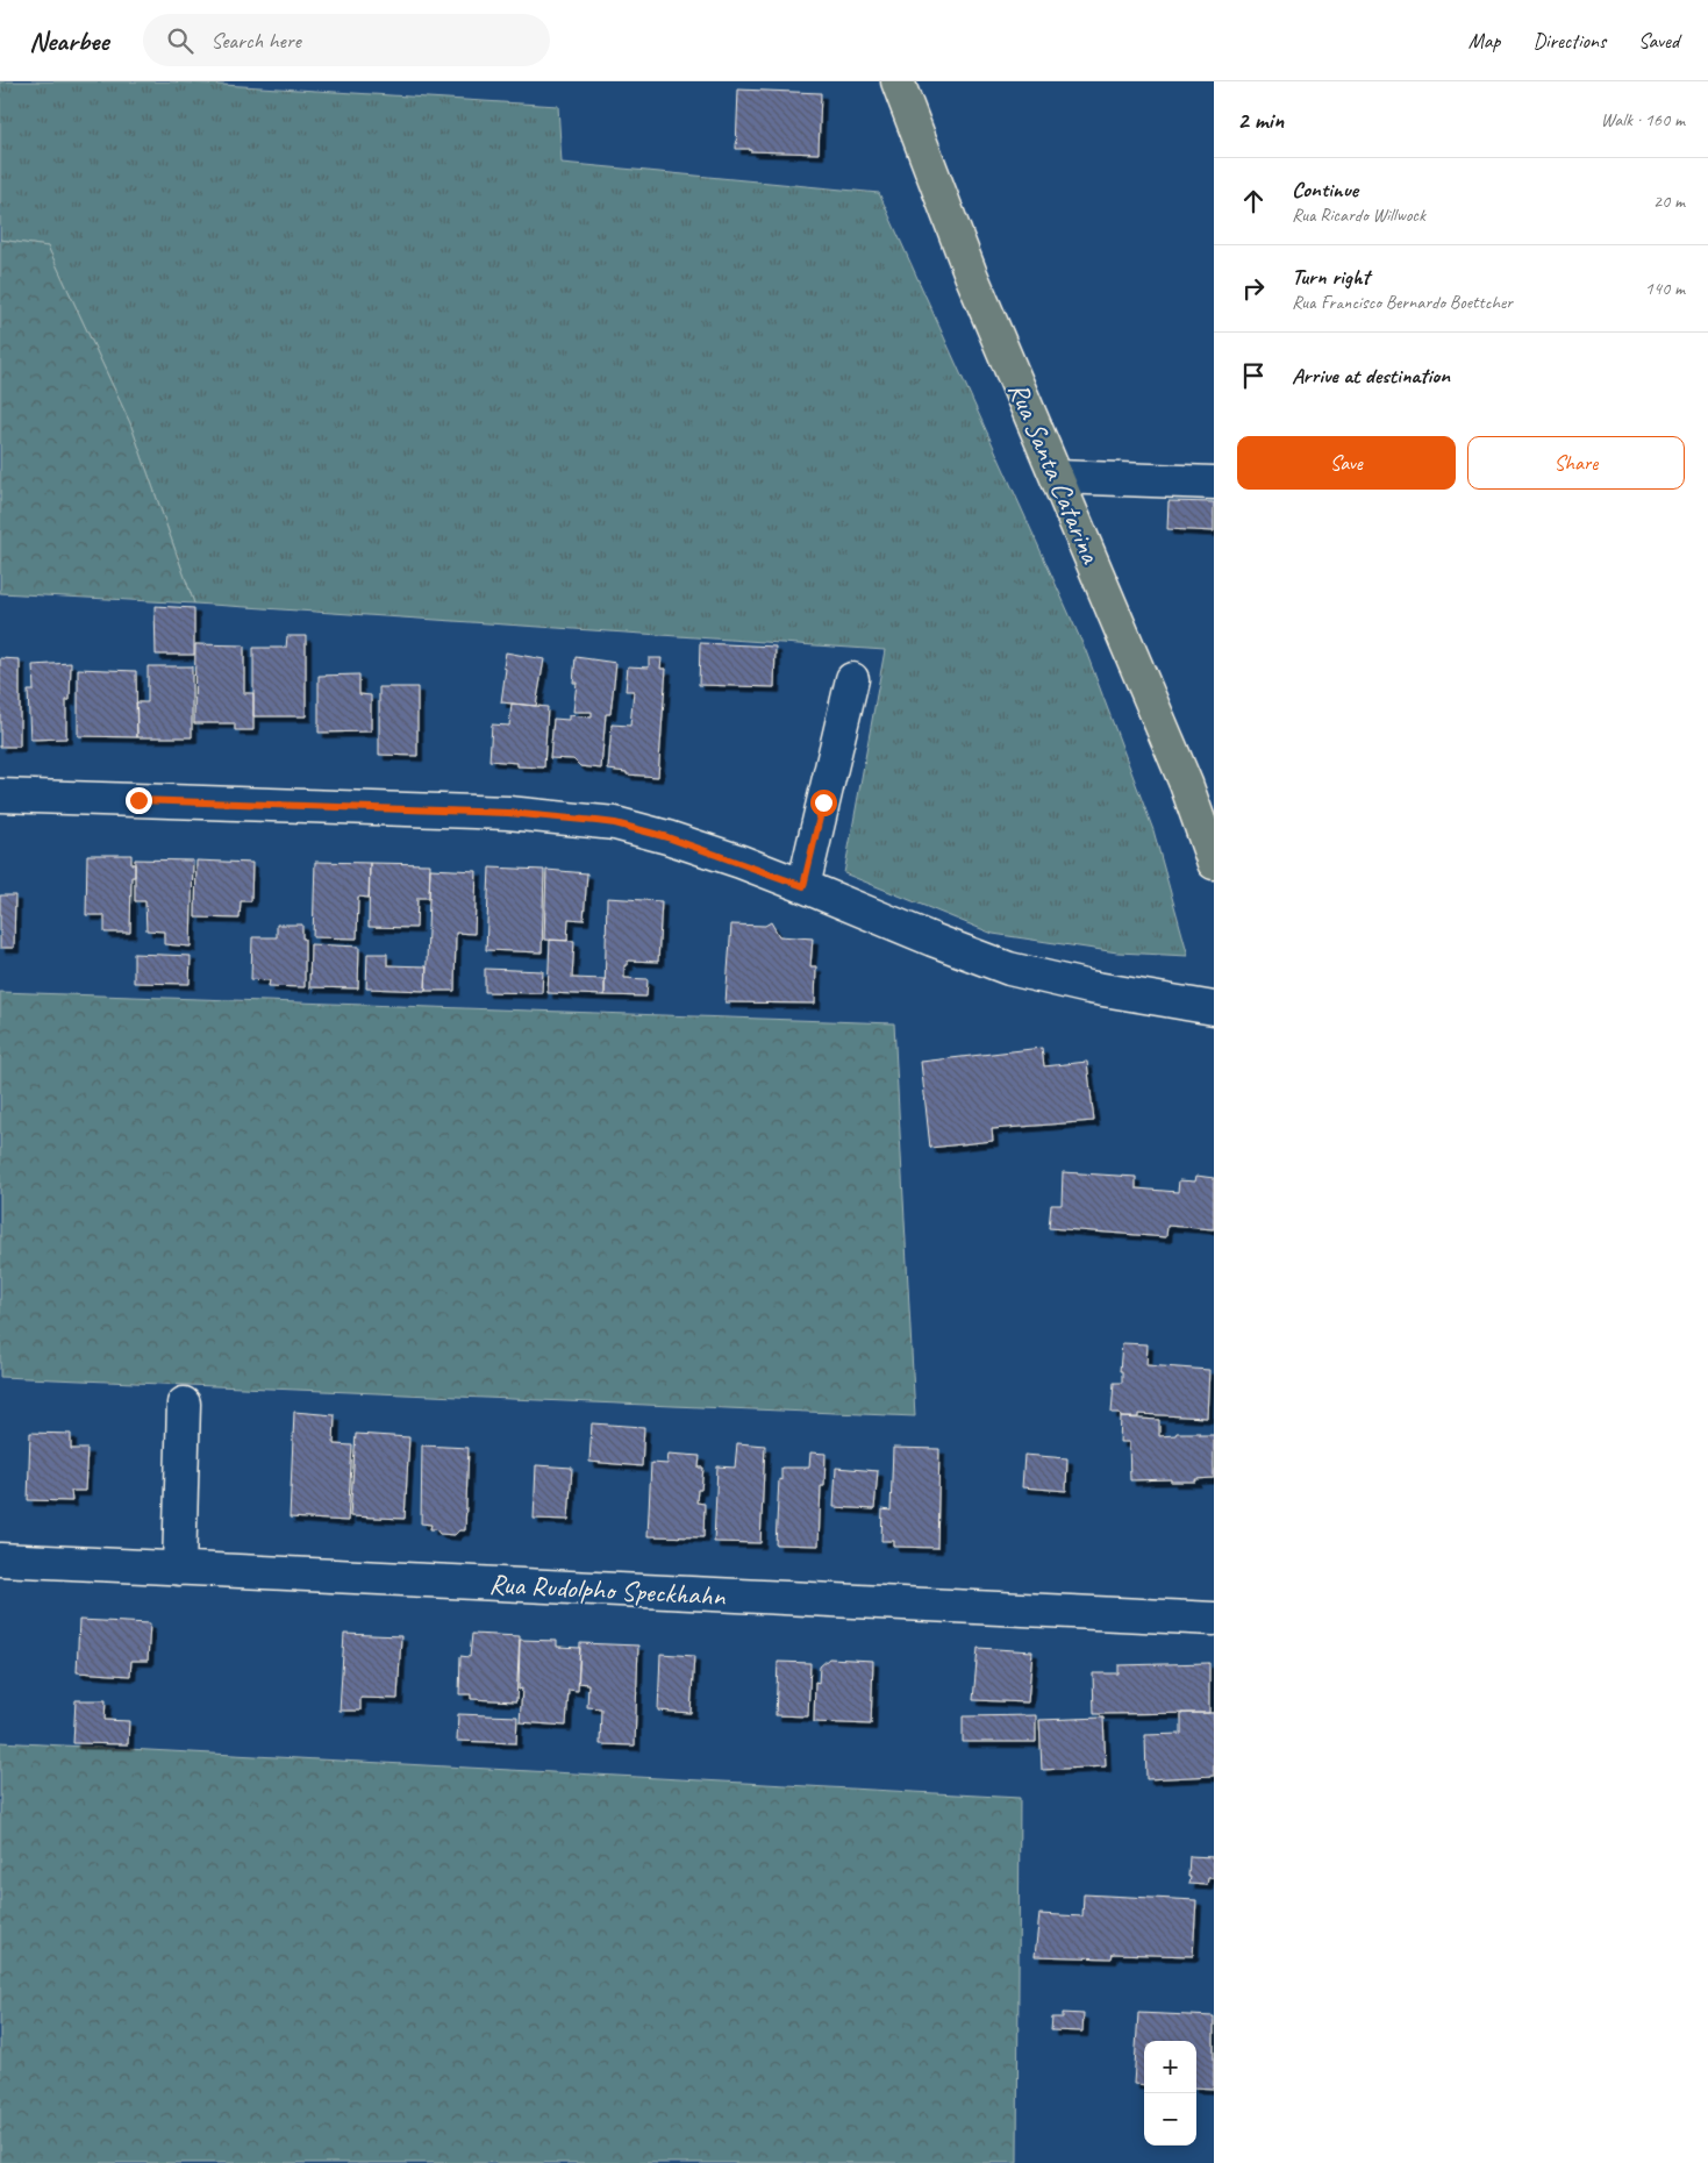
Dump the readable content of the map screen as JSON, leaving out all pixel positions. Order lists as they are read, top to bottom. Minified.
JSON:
{"streets":{"main road":["Rua Santa Catarina"],"street":["Rua Rudolpho Speckhahn"]},"page":{"header":"Nearbee","search":"Search here","nav":["Map","Directions","Saved"],"heading":["2 min","Walk · 160 m"],"list":[["Continue","Rua Ricardo Willwock","20 m"],["Turn right","Rua Francisco Bernardo Boettcher","140 m"],"Arrive at destination"],"buttons":["Save","Share"],"map_buttons":["+","−"]}}
